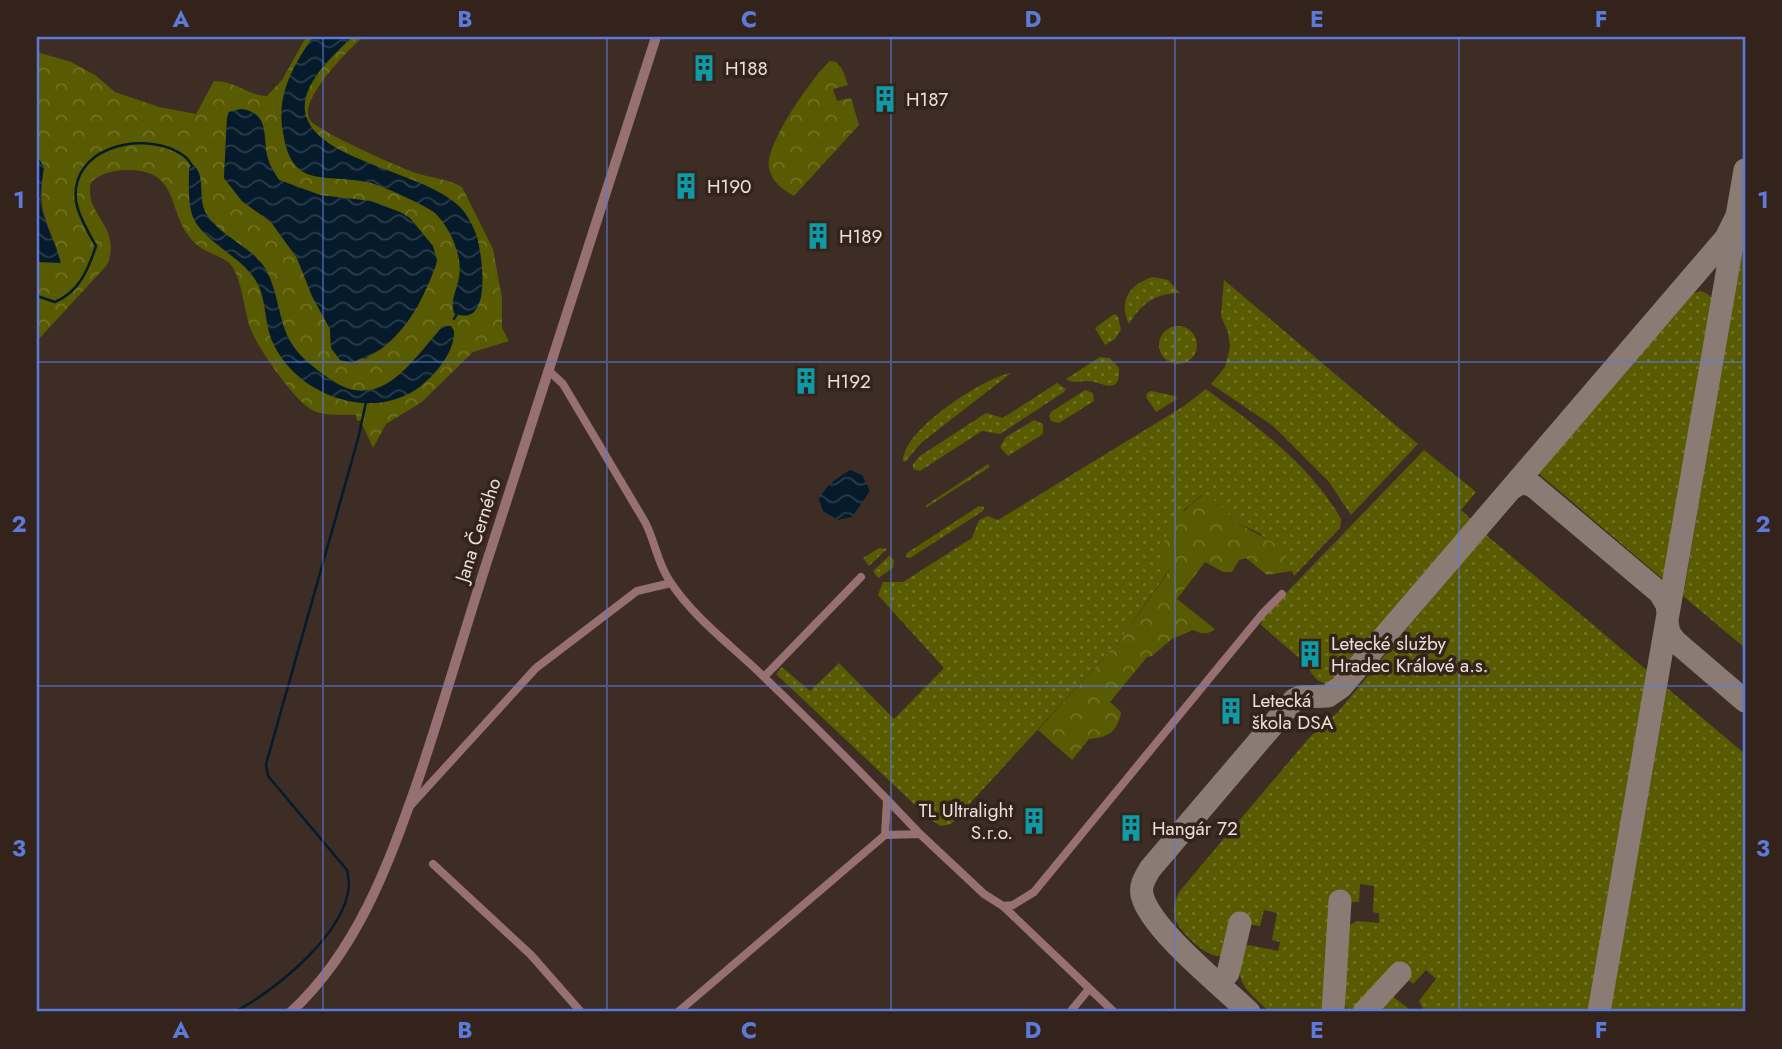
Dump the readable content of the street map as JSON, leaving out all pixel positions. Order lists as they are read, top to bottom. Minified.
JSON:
{"streets":{"street":["Jana Černého"]},"places":{"building":["H188","H187","H190","H189","H192","Letecké služby Hradec Králové a.s.","Letecká škola DSA","TL Ultralight S.r.o.","Hangár 72"]},"grid":{"columns":["A","B","C","D","E","F"],"rows":["1","2","3"]}}
